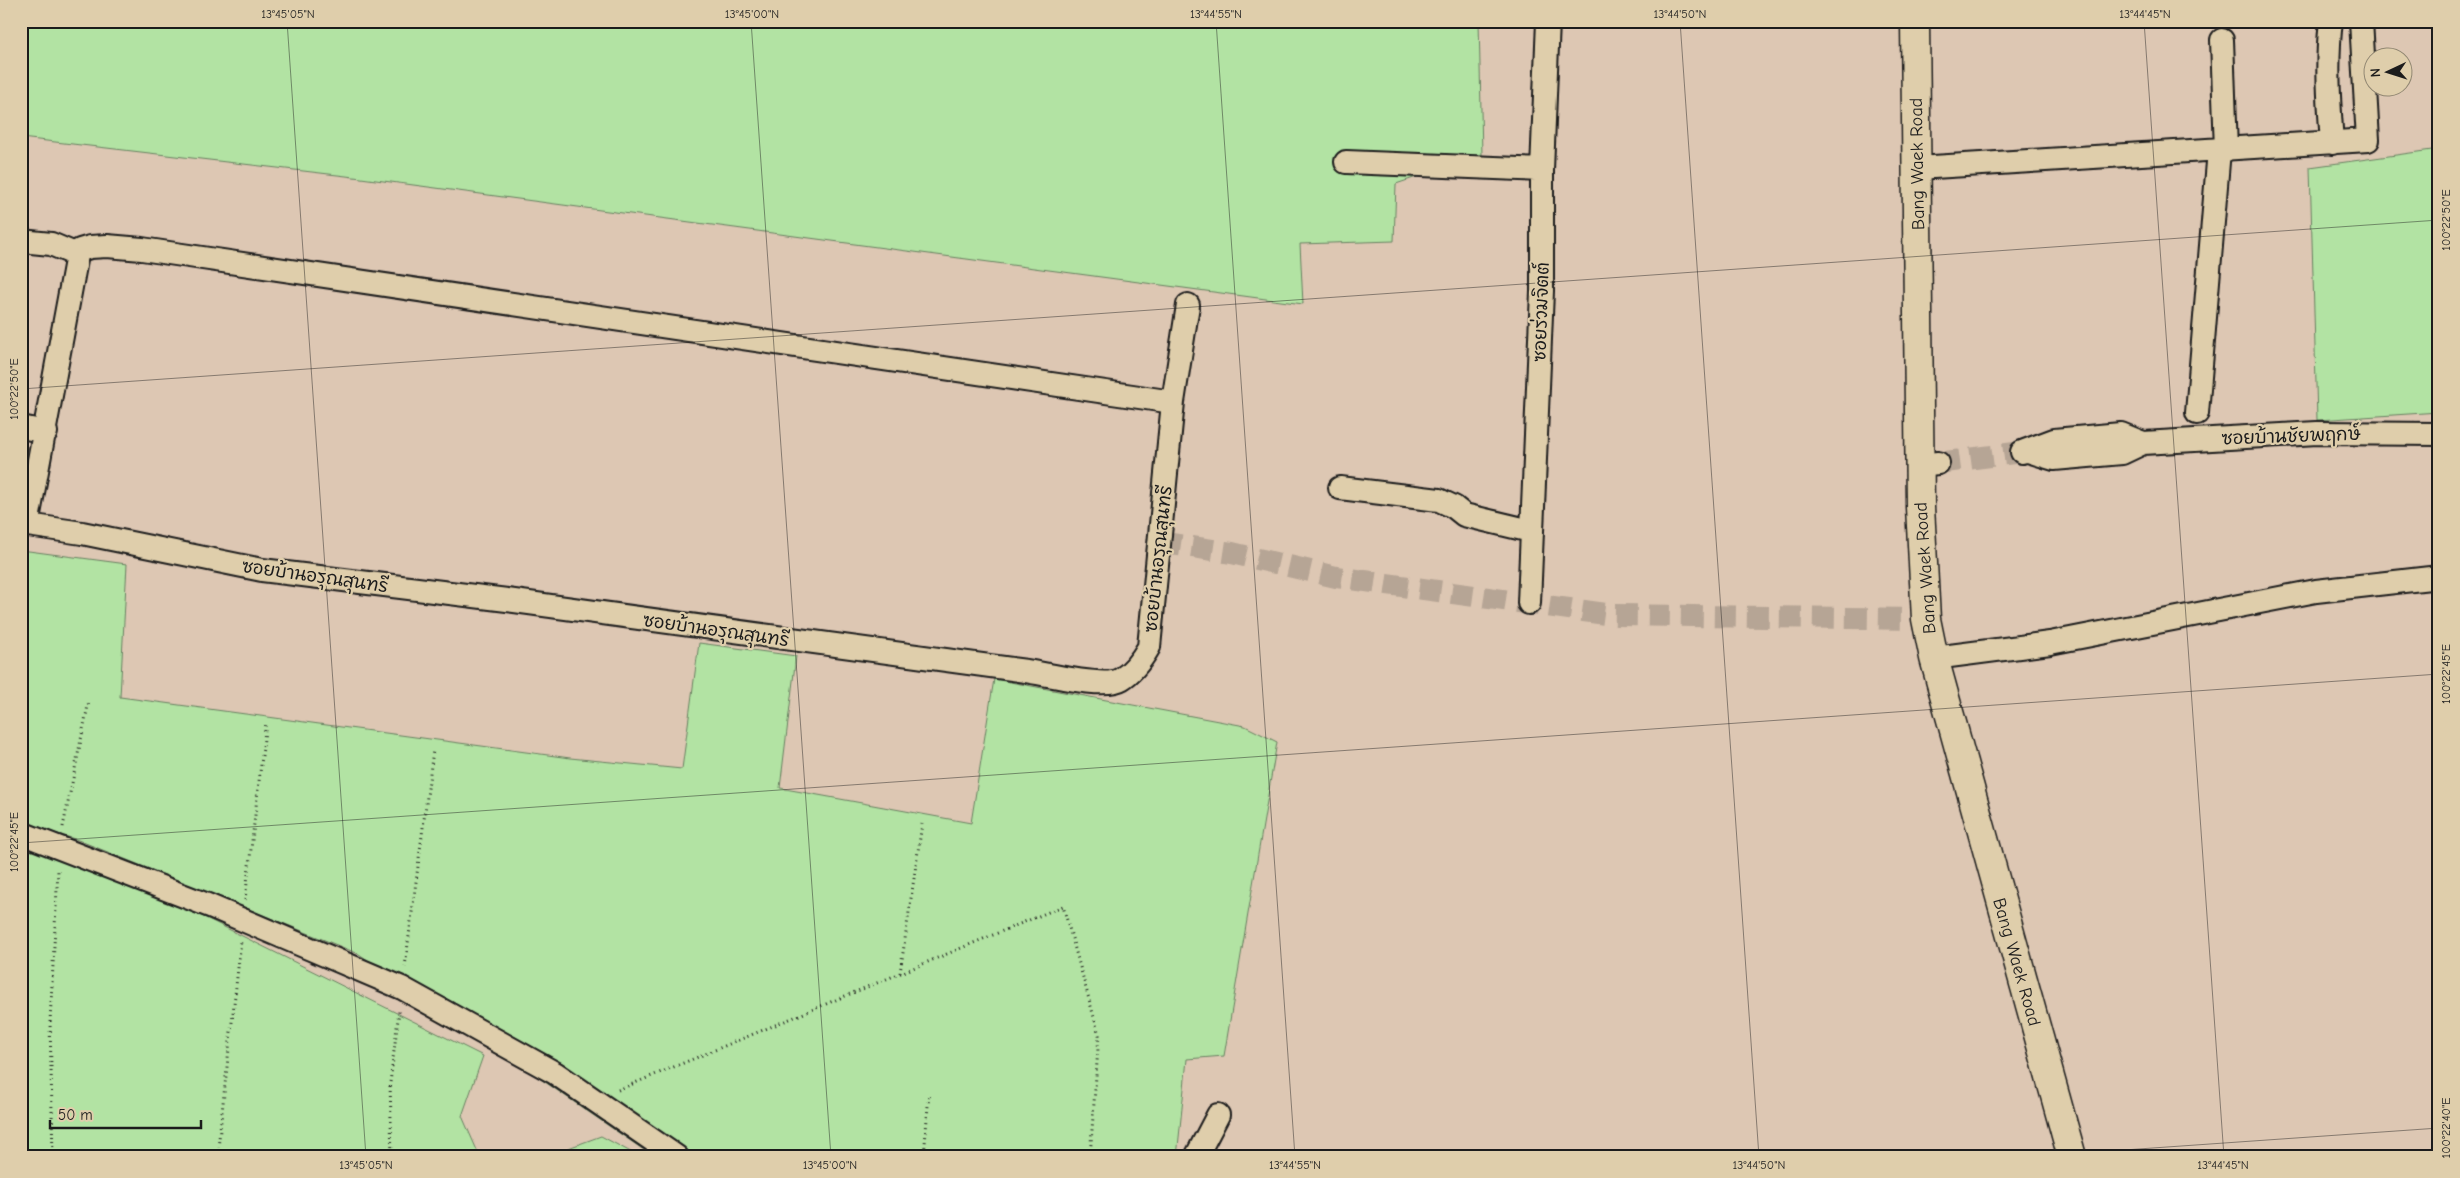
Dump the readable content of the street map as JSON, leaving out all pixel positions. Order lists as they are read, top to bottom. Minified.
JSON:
{"streets":{"main road":["Bang Waek Road"],"street":["ซอยร่วมจิตต์","ซอยบ้านชัยพฤกษ์","ซอยบ้านอรุณสุนทรี"]},"scale_bar":"50 m","north":"left","coordinates":["13°45'05\"N","13°45'00\"N","13°44'55\"N","13°44'50\"N","13°44'45\"N","100°22'50\"E","100°22'45\"E","100°22'40\"E"]}
